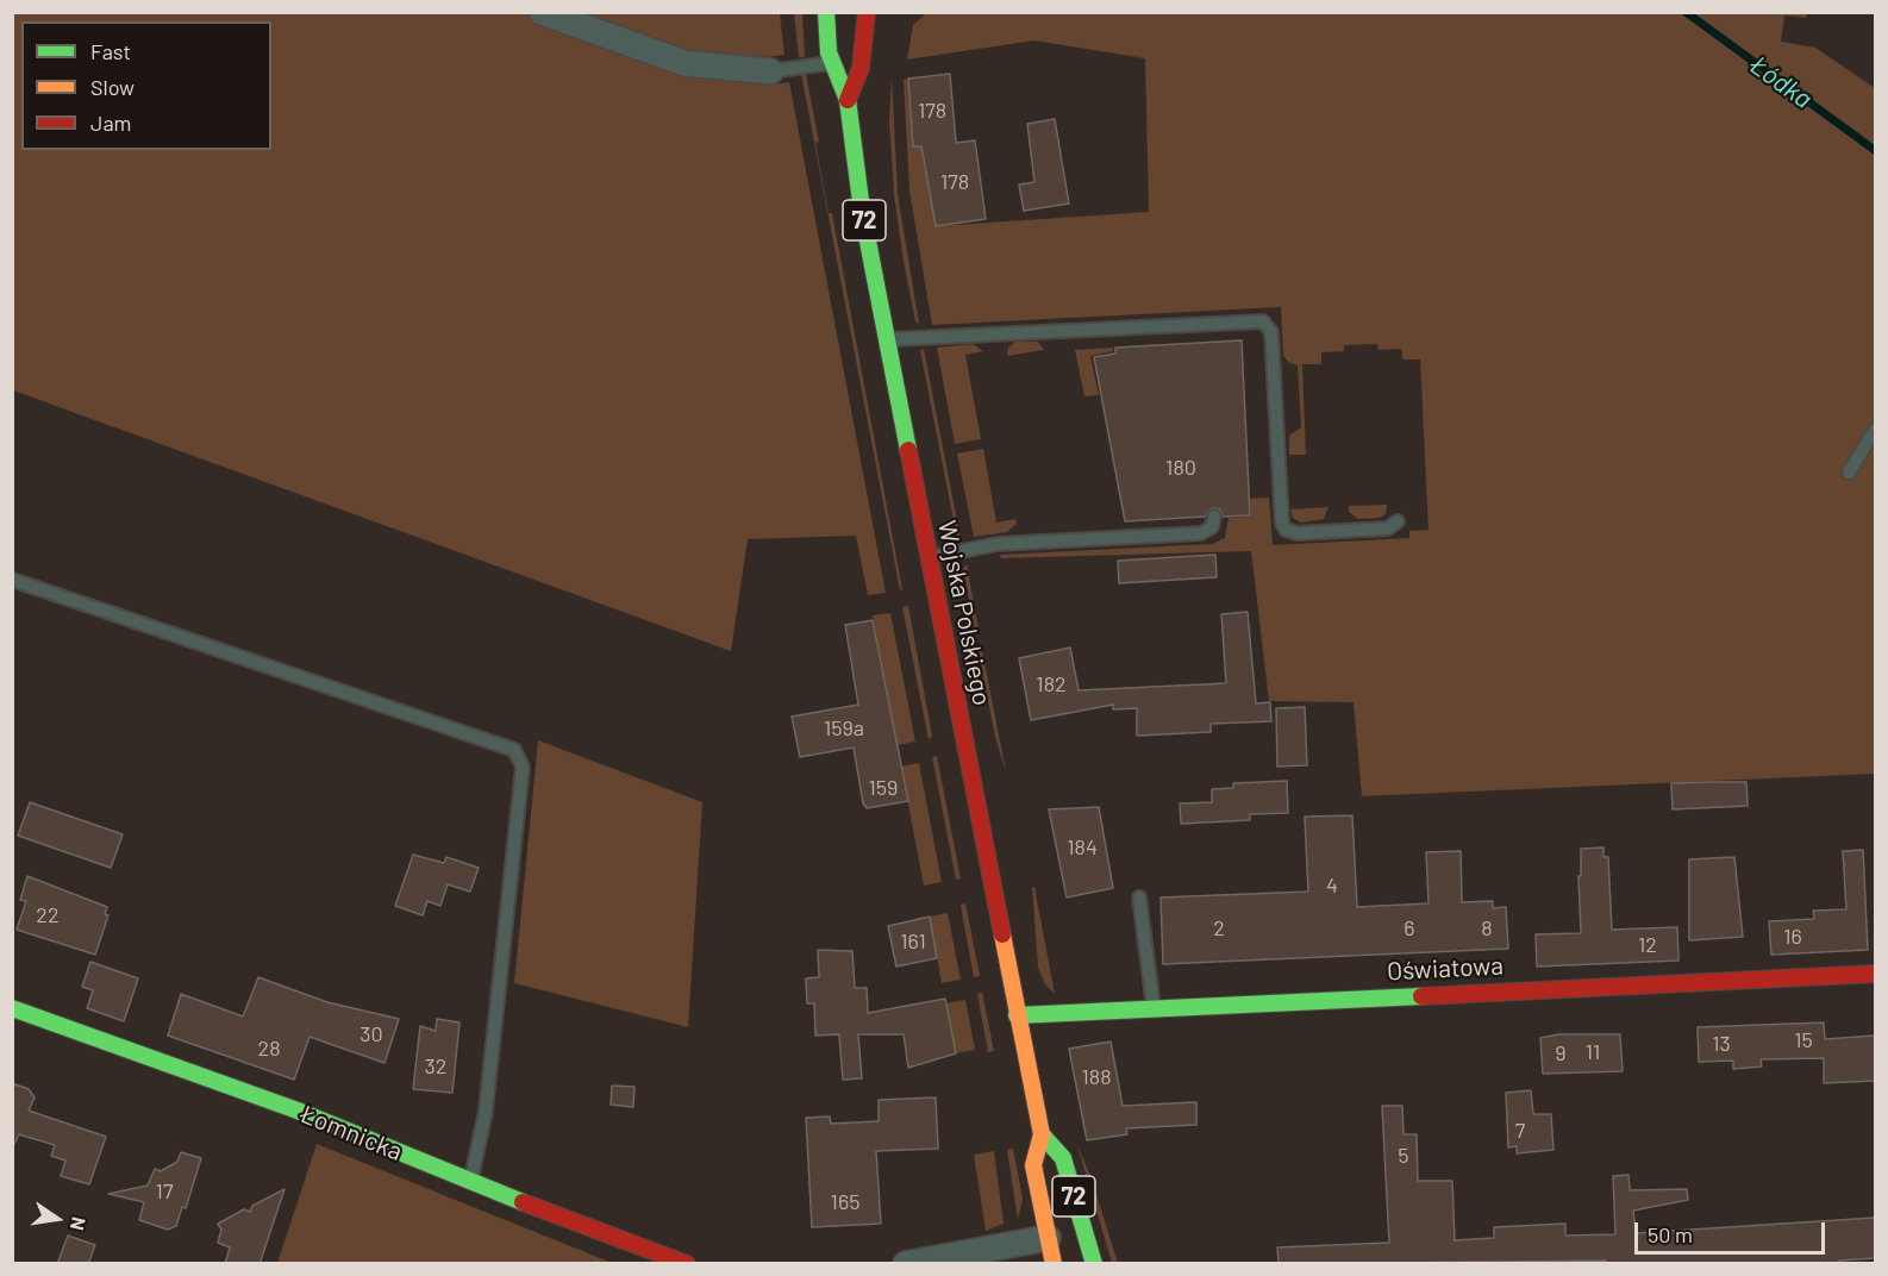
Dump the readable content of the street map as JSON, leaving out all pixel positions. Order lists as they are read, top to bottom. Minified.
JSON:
{"streets":{"street":["72","Wojska Polskiego","Oświatowa","Łomnicka"]},"crossings":[["Wojska Polskiego","Oświatowa"]],"water":["Łódka"],"house_numbers":["178","178","180","182","159a","159","184","4","22","2","6","8","16","161","12","30","15","13","28","11","9","32","188","7","5","17","165"],"legend":["Fast","Slow","Jam"],"scale_bar":"50 m","north":"right"}
